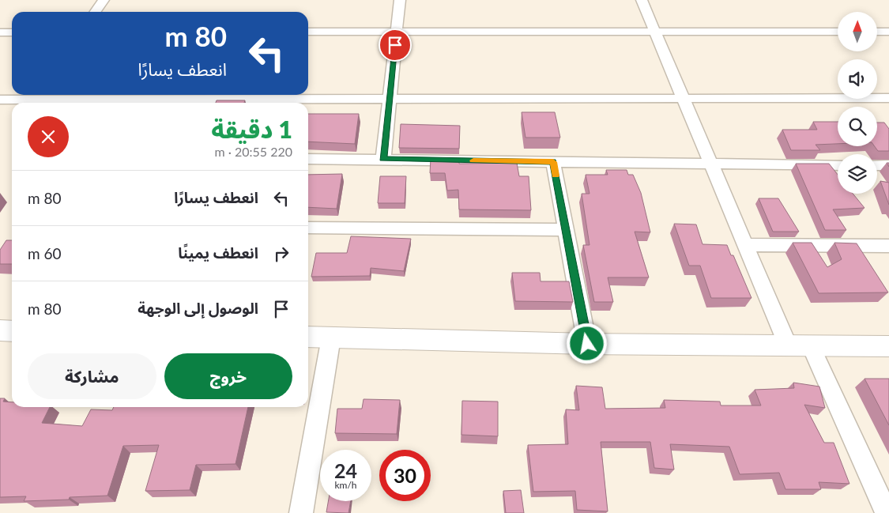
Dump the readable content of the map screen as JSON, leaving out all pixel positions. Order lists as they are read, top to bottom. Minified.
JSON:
{"north":"top","page":{"turn":["80 m","انعطف يسارًا"],"heading":["1 دقيقة","220 m · 20:55"],"list":[{"name":"انعطف يسارًا","value":"80 m"},{"name":"انعطف يمينًا","value":"60 m"},{"name":"الوصول إلى الوجهة","value":"80 m"}],"buttons":["خروج","مشاركة"],"speed":"24 km/h","limit":"30"}}
